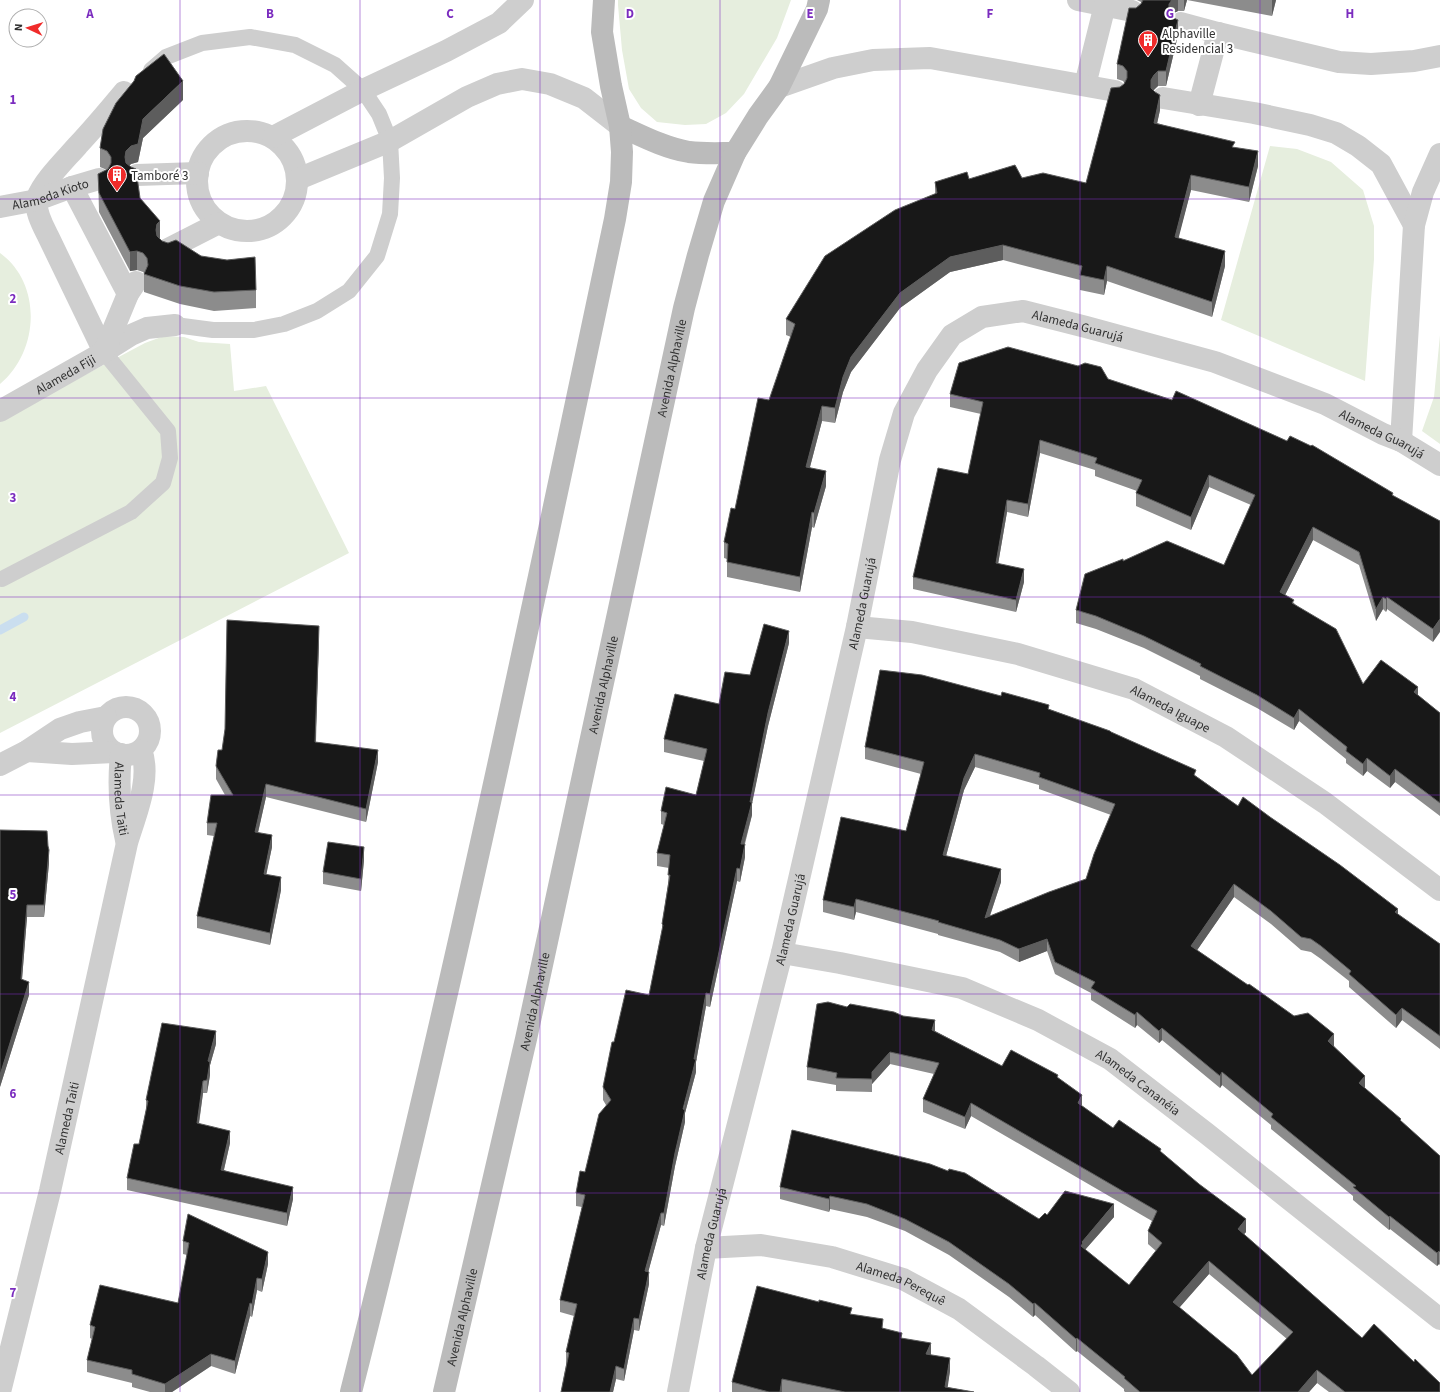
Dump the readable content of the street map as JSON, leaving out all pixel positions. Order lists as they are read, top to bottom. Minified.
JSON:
{"streets":{"main road":["Avenida Alphaville"],"street":["Alameda Kioto","Alameda Guarujá","Alameda Fiji","Alameda Iguape","Alameda Taiti","Alameda Cananéia","Alameda Perequê"]},"crossings":[["Alameda Kioto","Alameda Fiji"],["Alameda Guarujá","Alameda Iguape"],["Alameda Guarujá","Alameda Cananéia"],["Alameda Guarujá","Alameda Perequê"]],"places":{"building":["Alphaville Residencial 3","Tamboré 3"]},"north":"left","grid":{"columns":["A","B","C","D","E","F","G","H"],"rows":["1","2","3","4","5","6","7"]}}
